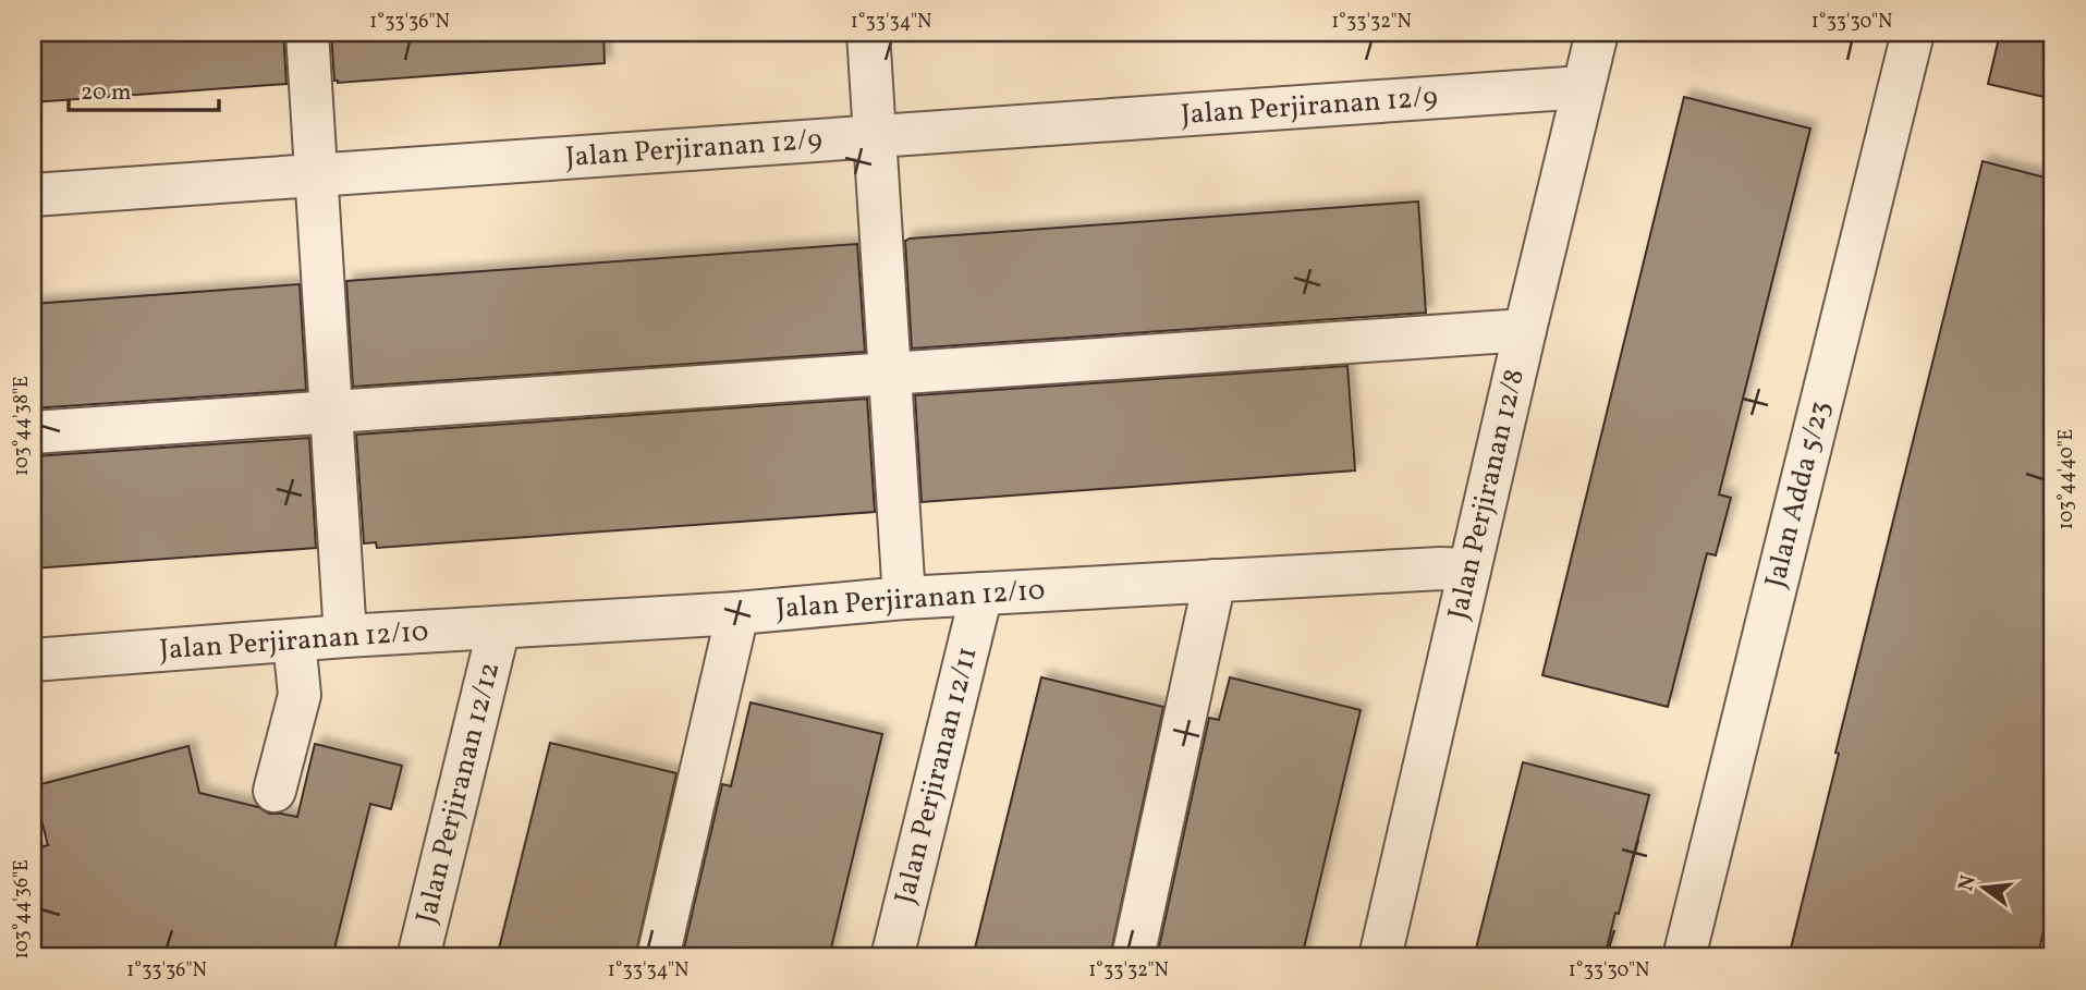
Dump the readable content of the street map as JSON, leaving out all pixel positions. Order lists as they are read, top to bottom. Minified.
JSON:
{"streets":{"street":["Jalan Perjiranan 12/9","Jalan Perjiranan 12/8","Jalan Adda 5/23","Jalan Perjiranan 12/10","Jalan Perjiranan 12/11","Jalan Perjiranan 12/12"]},"crossings":[["Jalan Perjiranan 12/9","Jalan Perjiranan 12/8"],["Jalan Perjiranan 12/8","Jalan Perjiranan 12/10"],["Jalan Perjiranan 12/10","Jalan Perjiranan 12/11"],["Jalan Perjiranan 12/10","Jalan Perjiranan 12/12"]],"scale_bar":"20 m","north":"left","coordinates":["1°33'36\"N","1°33'34\"N","1°33'32\"N","1°33'30\"N","103°44'38\"E","103°44'40\"E","103°44'36\"E"]}
